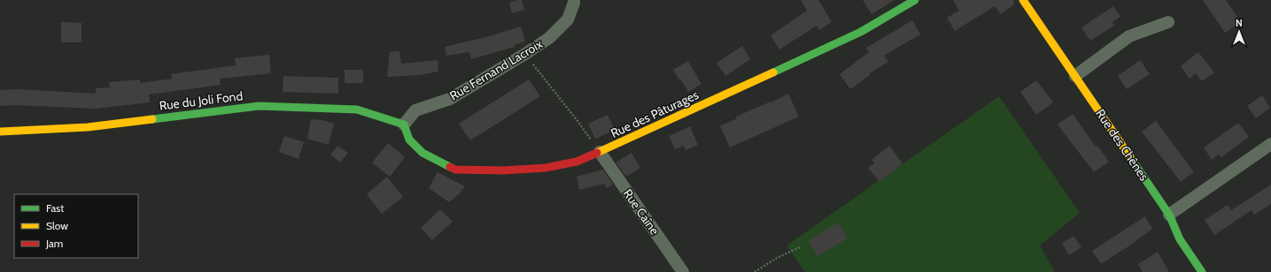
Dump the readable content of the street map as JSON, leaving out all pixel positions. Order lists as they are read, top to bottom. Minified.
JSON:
{"streets":{"street":["Rue Fernand Lacroix","Rue du Joli Fond","Rue des Pâturages","Rue des Chênes","Rue Caîne"]},"crossings":[["Rue Fernand Lacroix","Rue du Joli Fond"],["Rue Fernand Lacroix","Rue des Pâturages"],["Rue du Joli Fond","Rue des Pâturages"],["Rue des Pâturages","Rue Caîne"]],"legend":["Fast","Slow","Jam"],"north":"top"}
